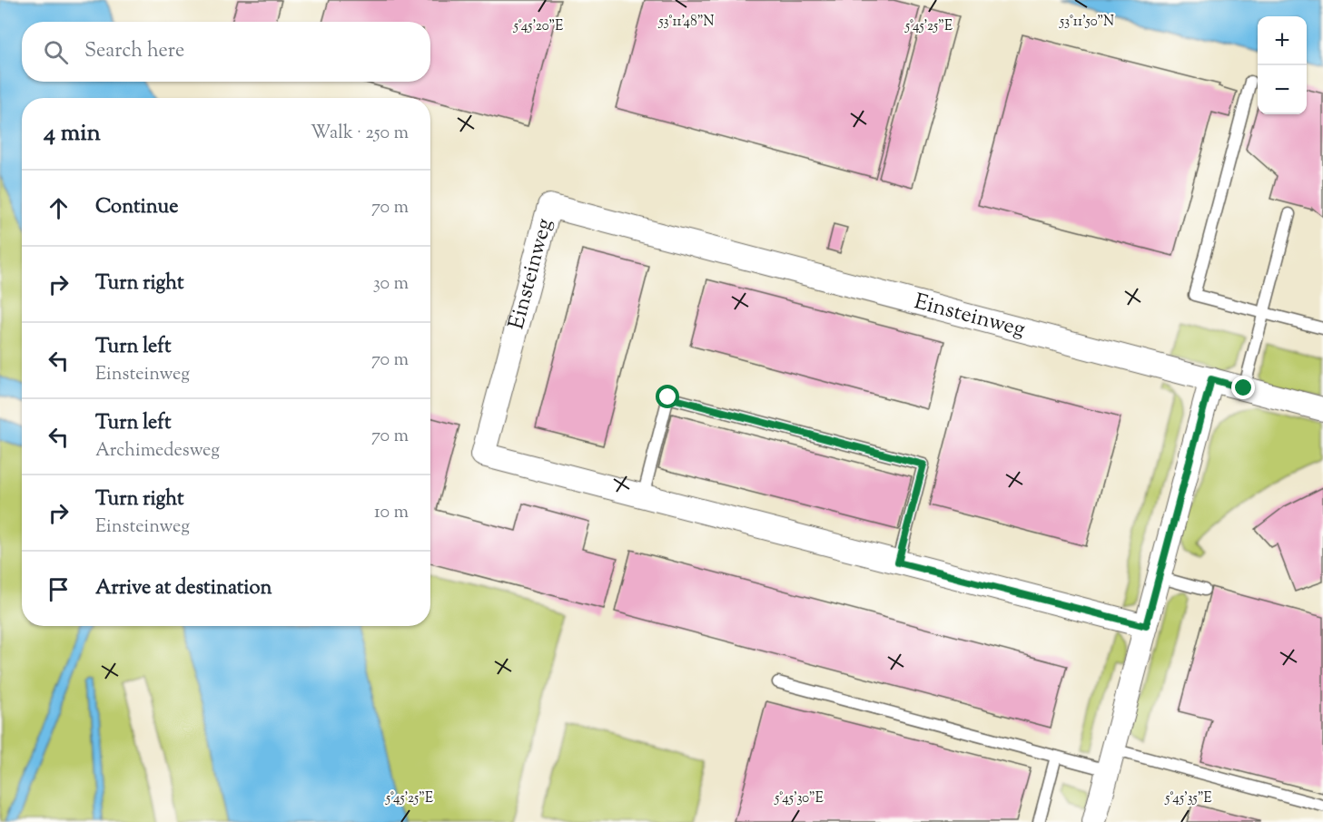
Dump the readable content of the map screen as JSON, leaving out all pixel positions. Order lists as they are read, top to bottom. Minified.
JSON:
{"streets":{"street":["Einsteinweg"]},"page":{"map_buttons":["+","−"],"search":"Search here","heading":["4 min","Walk · 250 m"],"list":[["Continue","70 m"],["Turn right","30 m"],["Turn left","Einsteinweg","70 m"],["Turn left","Archimedesweg","70 m"],["Turn right","Einsteinweg","10 m"],"Arrive at destination"]},"coordinates":["53°11'48\"N","53°11'50\"N","5°45'20\"E","5°45'25\"E","5°45'30\"E","5°45'35\"E"]}
